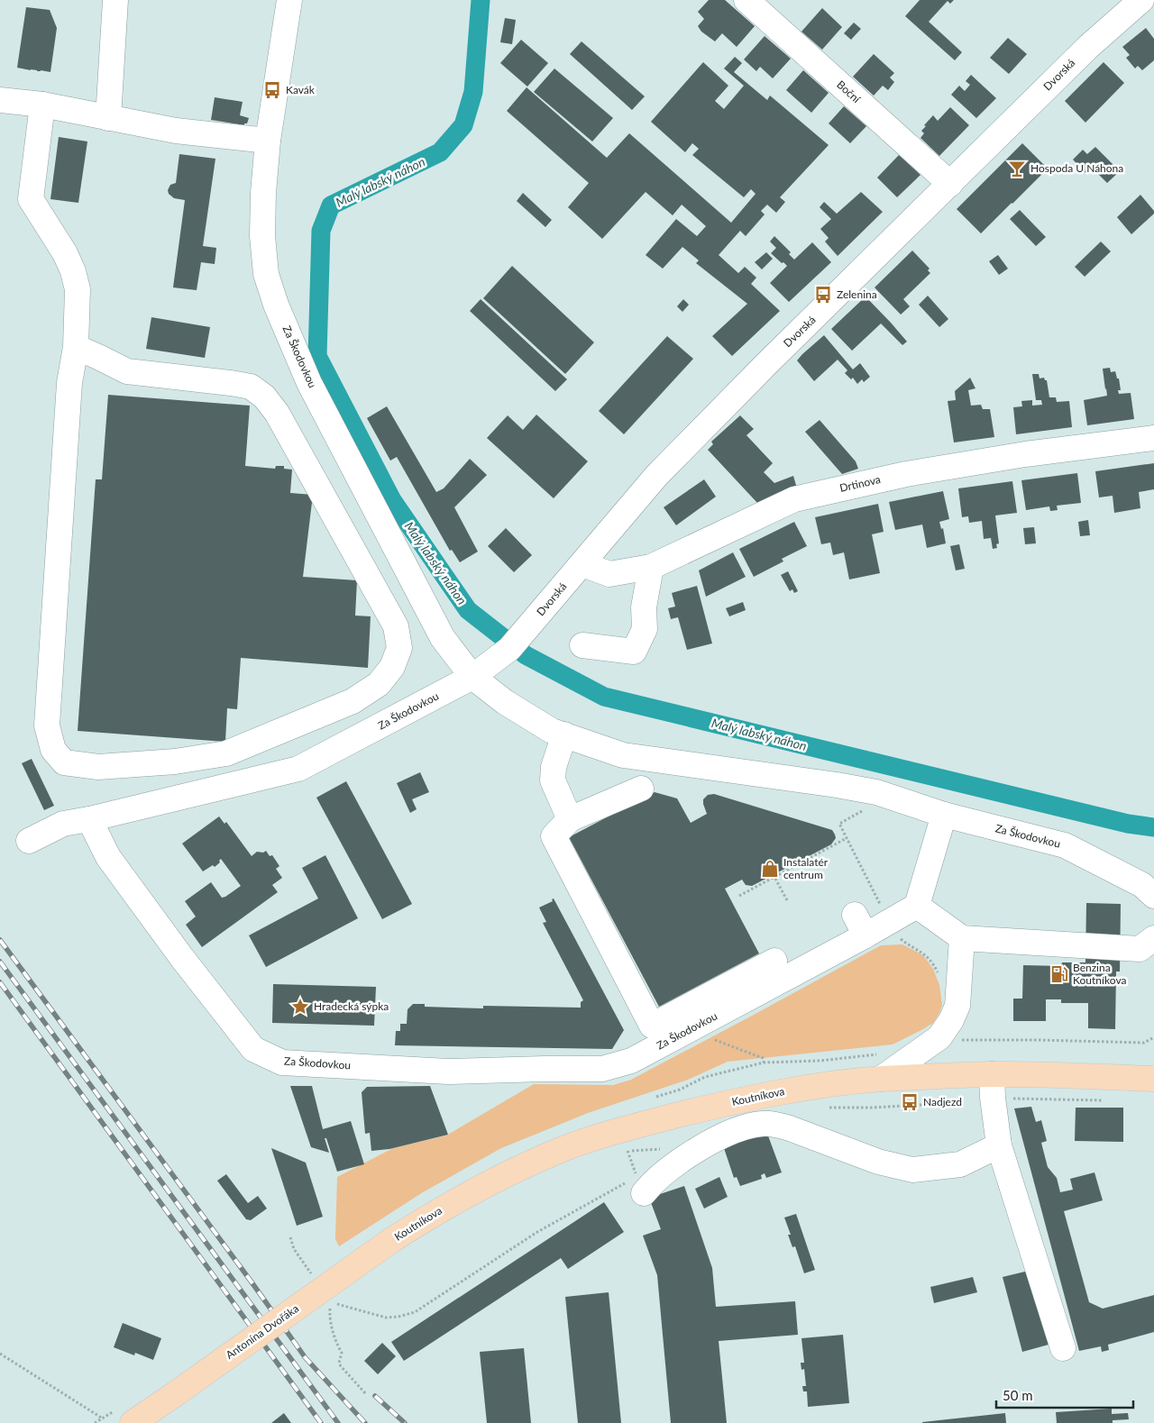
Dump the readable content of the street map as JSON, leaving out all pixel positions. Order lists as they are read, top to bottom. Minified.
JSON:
{"streets":{"main road":["Koutníkova","Antonína Dvořáka"],"street":["Dvorská","Boční","Za Škodovkou","Drtinova"]},"crossings":[["Dvorská","Boční"],["Dvorská","Za Škodovkou"],["Dvorská","Drtinova"],["Koutníkova","Antonína Dvořáka"]],"water":["Malý labský náhon"],"places":{"bus stop":["Kavák","Zelenina","Nadjezd"],"bar":["Hospoda U Náhona"],"shop":["Instalatér centrum"],"fuel station":["Benzina Koutníkova"],"place":["Hradecká sýpka"]},"scale_bar":"50 m"}
